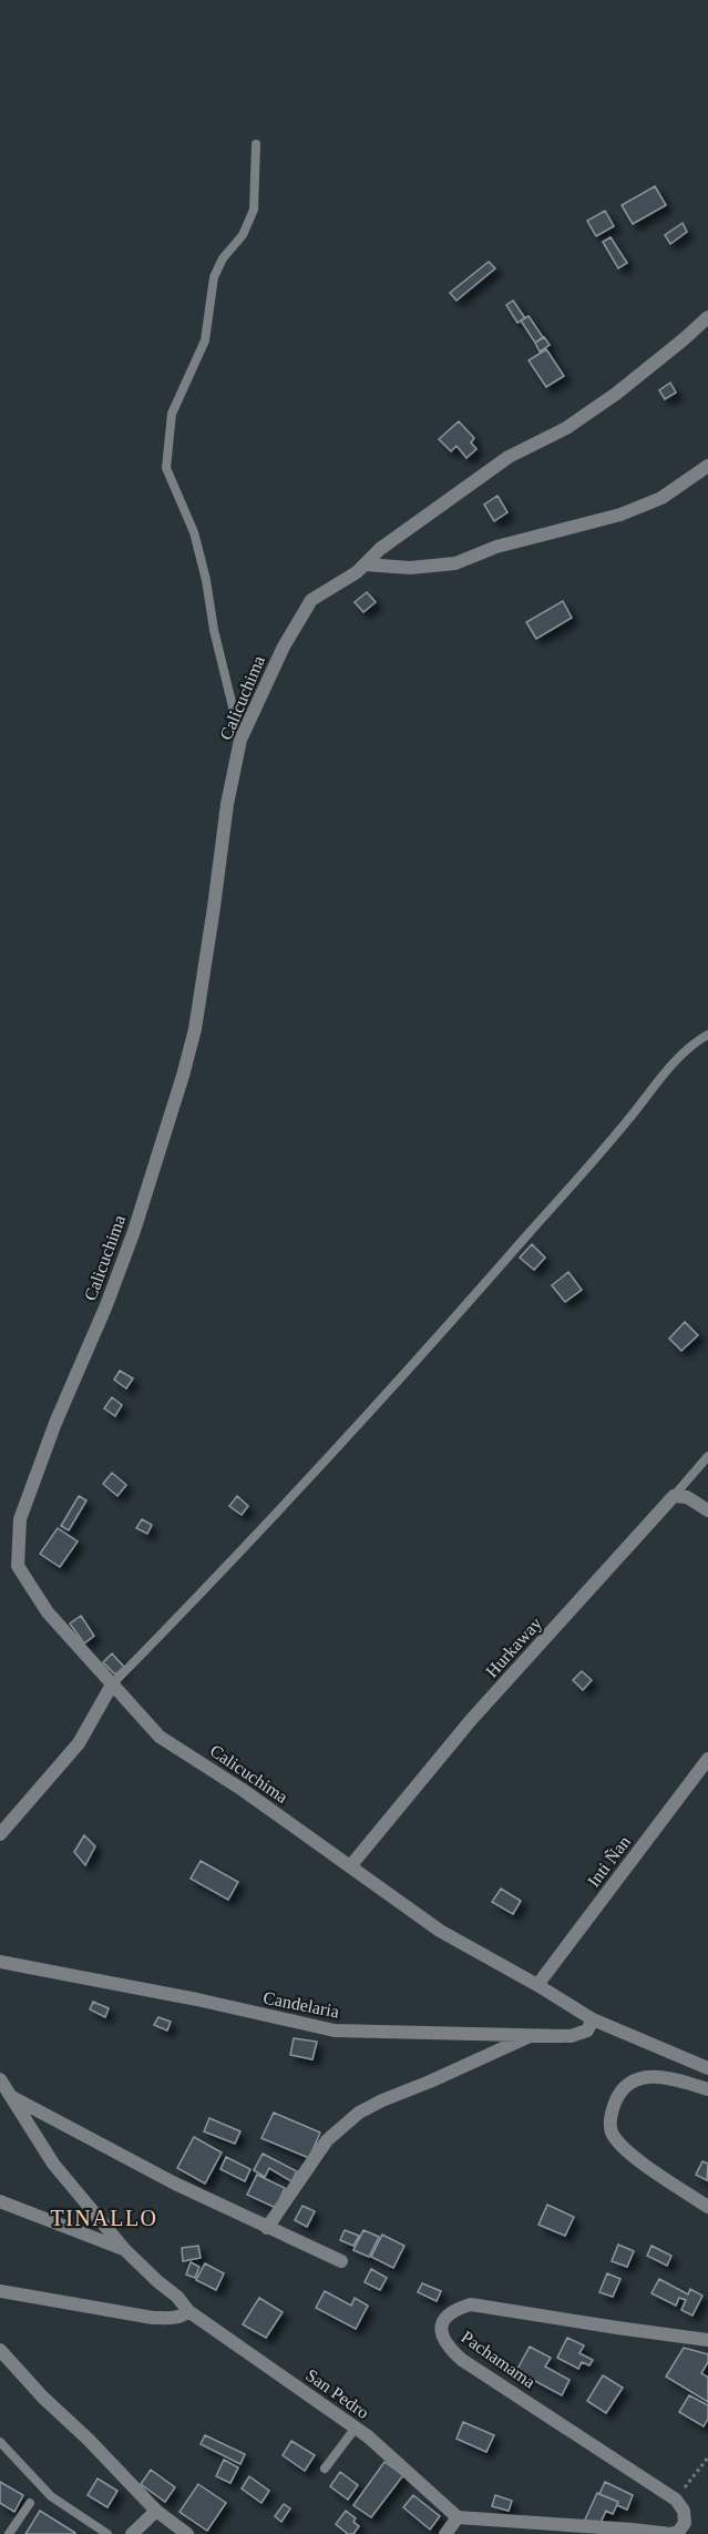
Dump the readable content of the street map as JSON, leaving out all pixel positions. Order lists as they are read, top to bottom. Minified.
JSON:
{"streets":{"street":["Calicuchima","Hurkaway","Inti Ñan","Candelaria","Pachamama","San Pedro"]},"crossings":[["Calicuchima","Hurkaway"],["Calicuchima","Inti Ñan"],["Calicuchima","Candelaria"]],"districts":["TINALLO"]}
